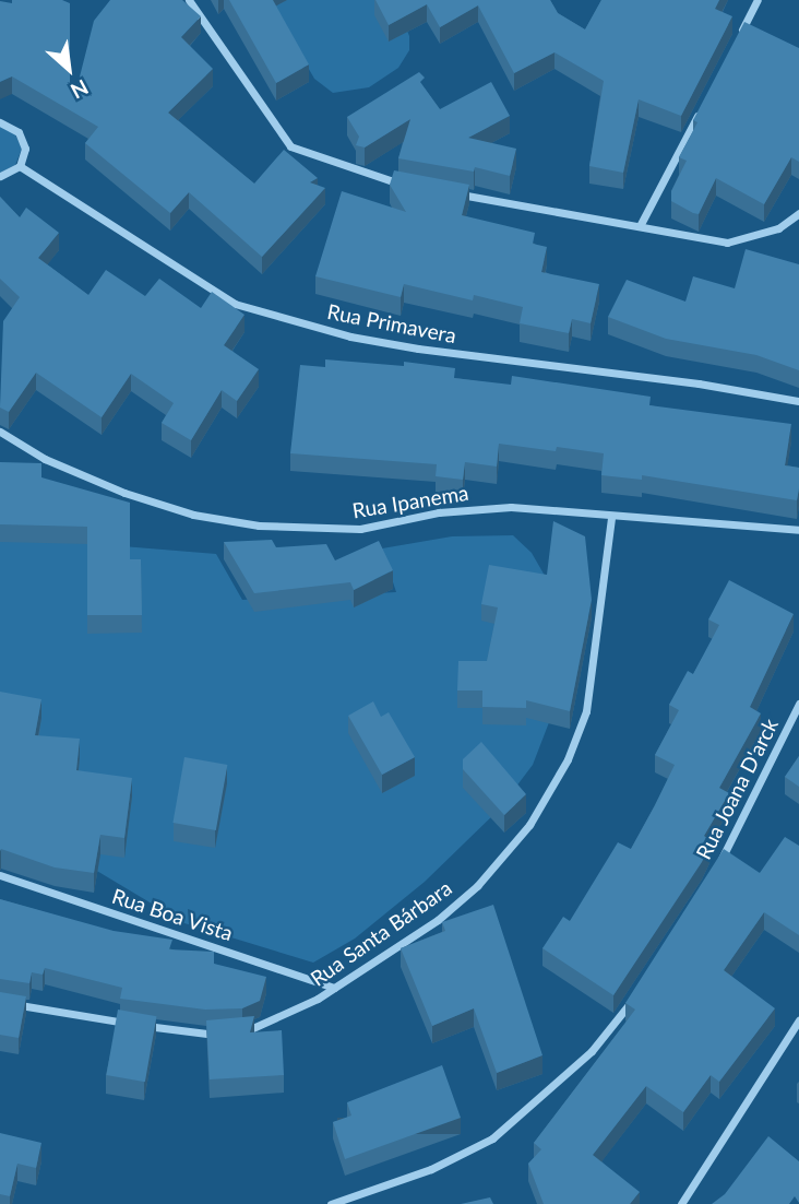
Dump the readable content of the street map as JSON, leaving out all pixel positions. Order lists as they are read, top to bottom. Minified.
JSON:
{"streets":{"street":["Rua Primavera","Rua Ipanema","Rua Joana D'arck","Rua Boa Vista","Rua Santa Bárbara"]},"crossings":[["Rua Ipanema","Rua Santa Bárbara"],["Rua Boa Vista","Rua Santa Bárbara"]],"north":"bottom right"}
